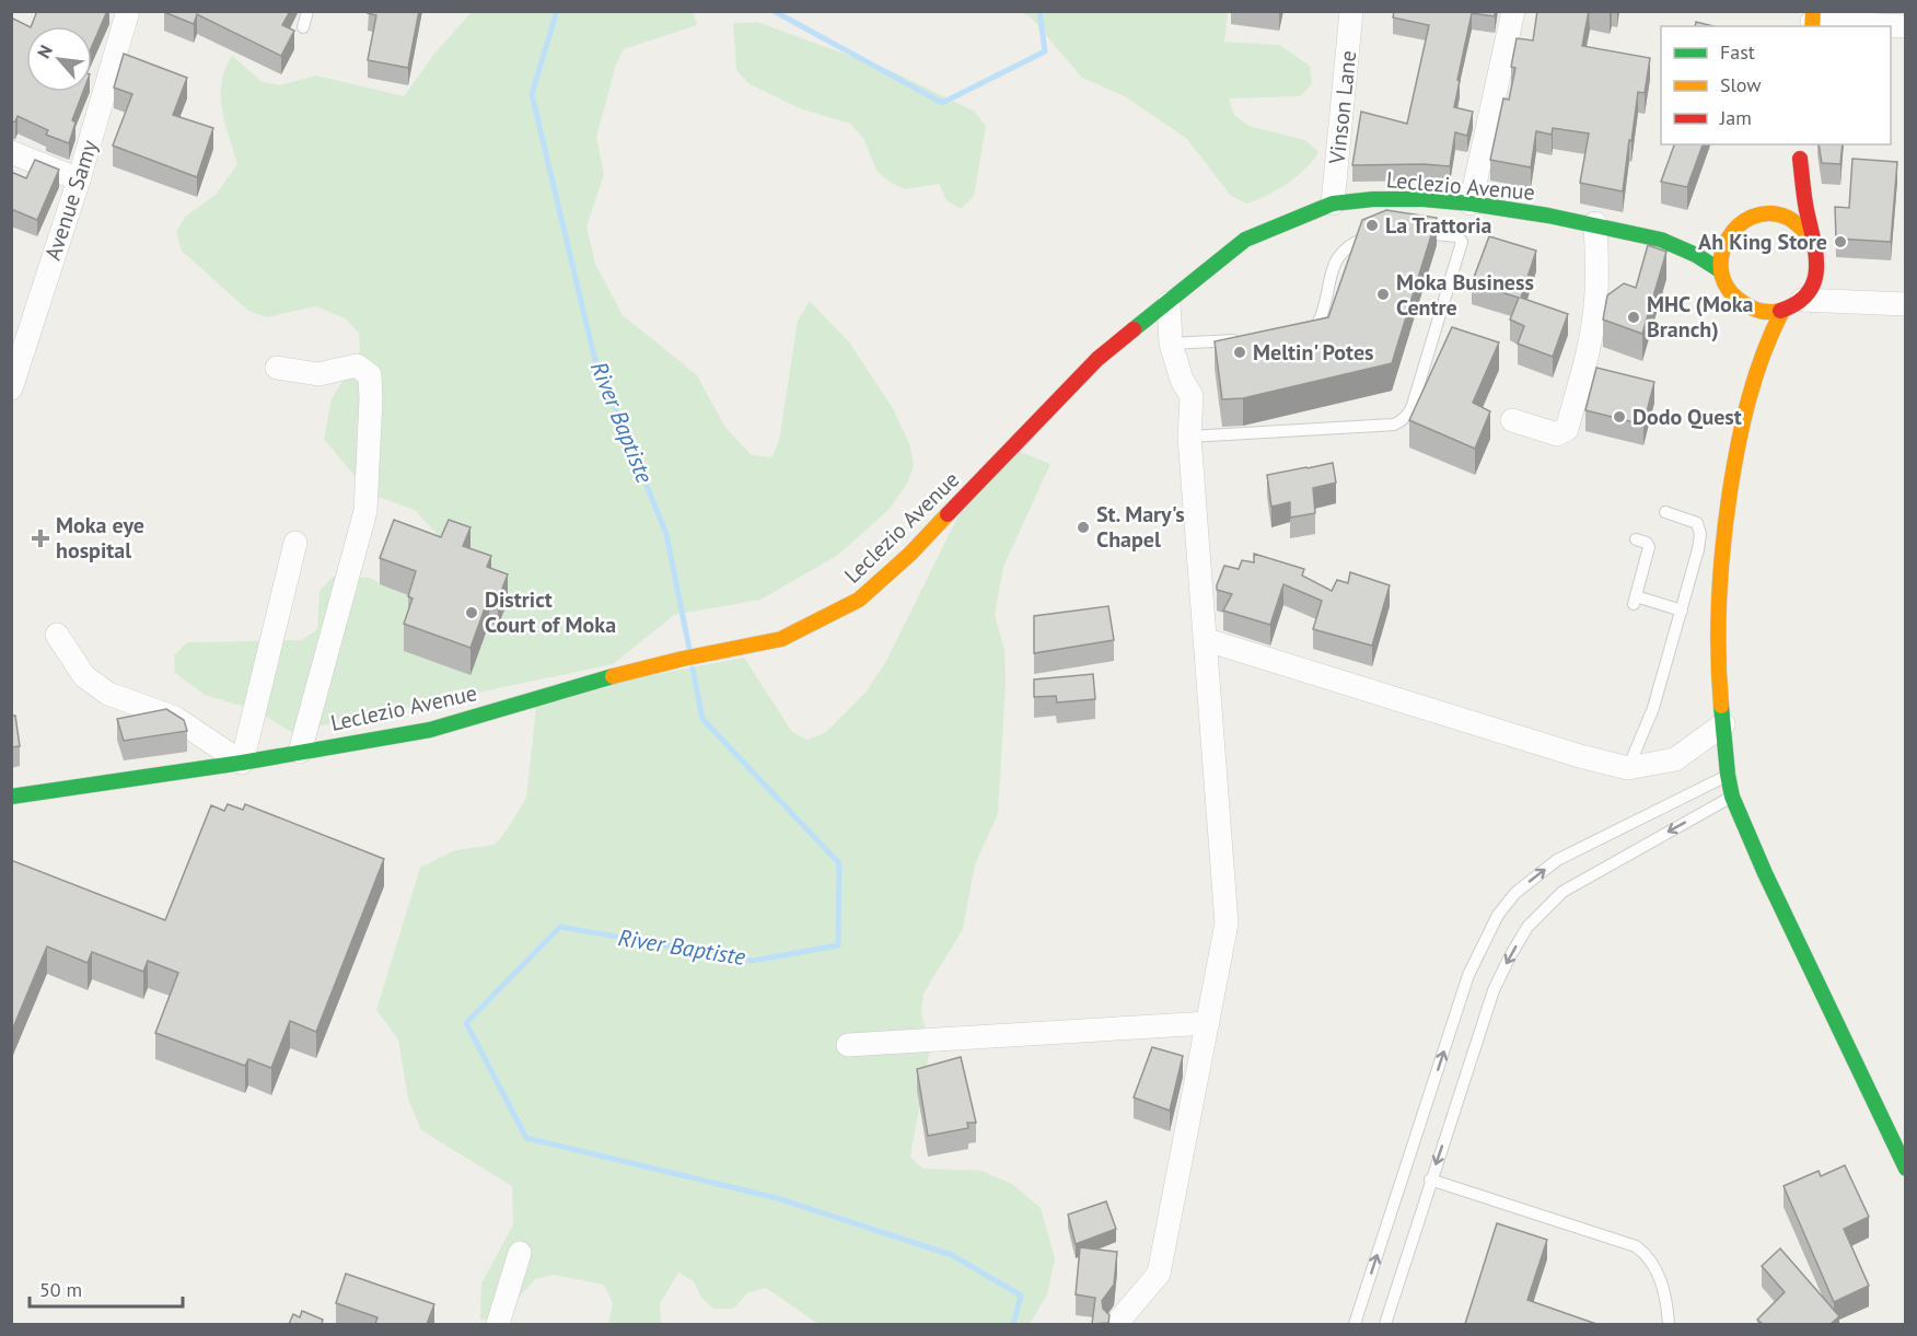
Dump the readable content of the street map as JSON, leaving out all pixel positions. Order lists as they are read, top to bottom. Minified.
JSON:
{"streets":{"main road":["Leclezio Avenue"],"street":["Vinson Lane","Avenue Samy"]},"crossings":[["Vinson Lane","Leclezio Avenue"]],"water":["River Baptiste"],"places":{"other":["La Trattoria","Ah King Store","Moka Business Centre","MHC (Moka Branch)","Meltin' Potes","Dodo Quest","St. Mary's Chapel","District Court of Moka"],"health":["Moka eye hospital"]},"legend":["Fast","Slow","Jam"],"scale_bar":"50 m","north":"top left"}
